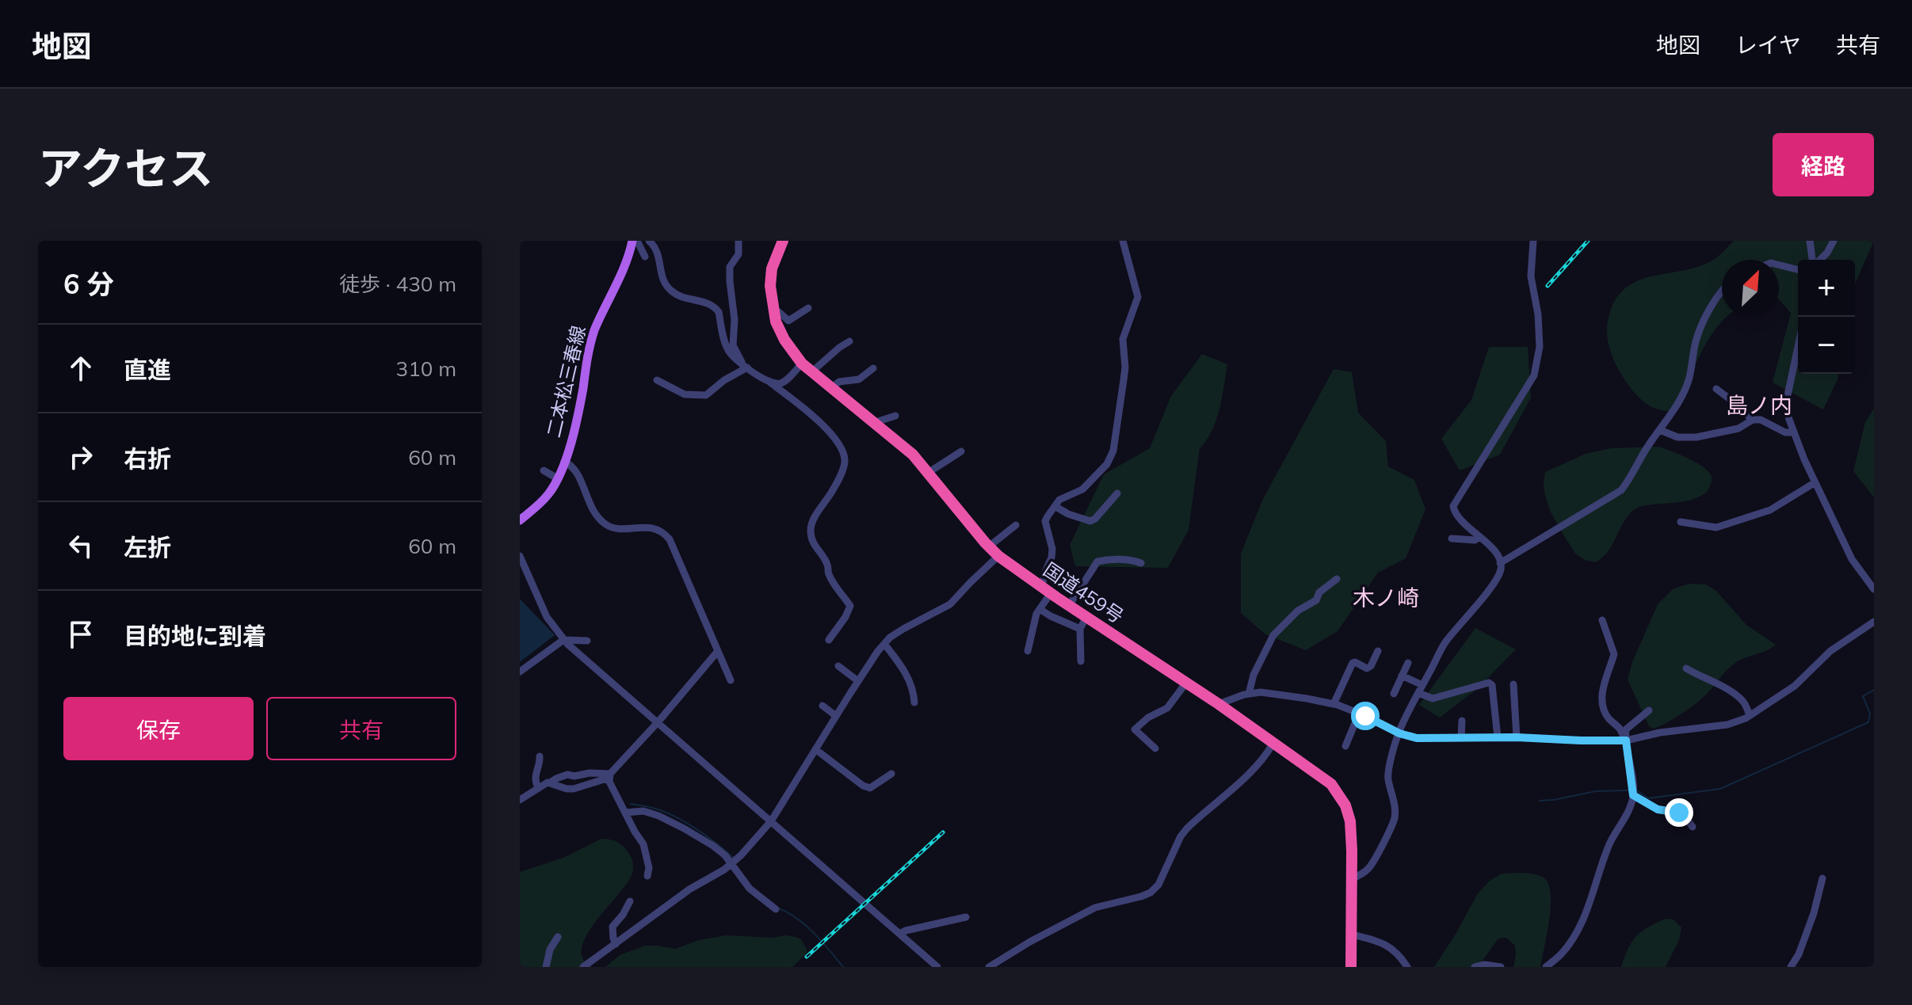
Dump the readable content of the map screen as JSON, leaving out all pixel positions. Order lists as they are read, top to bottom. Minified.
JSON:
{"streets":{"highway":["国道459号"],"main road":["二本松三春線"]},"districts":["島ノ内","木ノ崎"],"north":"top right","page":{"header":"地図","nav":["地図","レイヤ","共有"],"title":"アクセス","buttons":["経路",["保存","共有"]],"heading":["6 分","徒歩 · 430 m"],"map_buttons":["+","−"],"list":[["直進","310 m"],["右折","60 m"],["左折","60 m"],"目的地に到着"]}}
